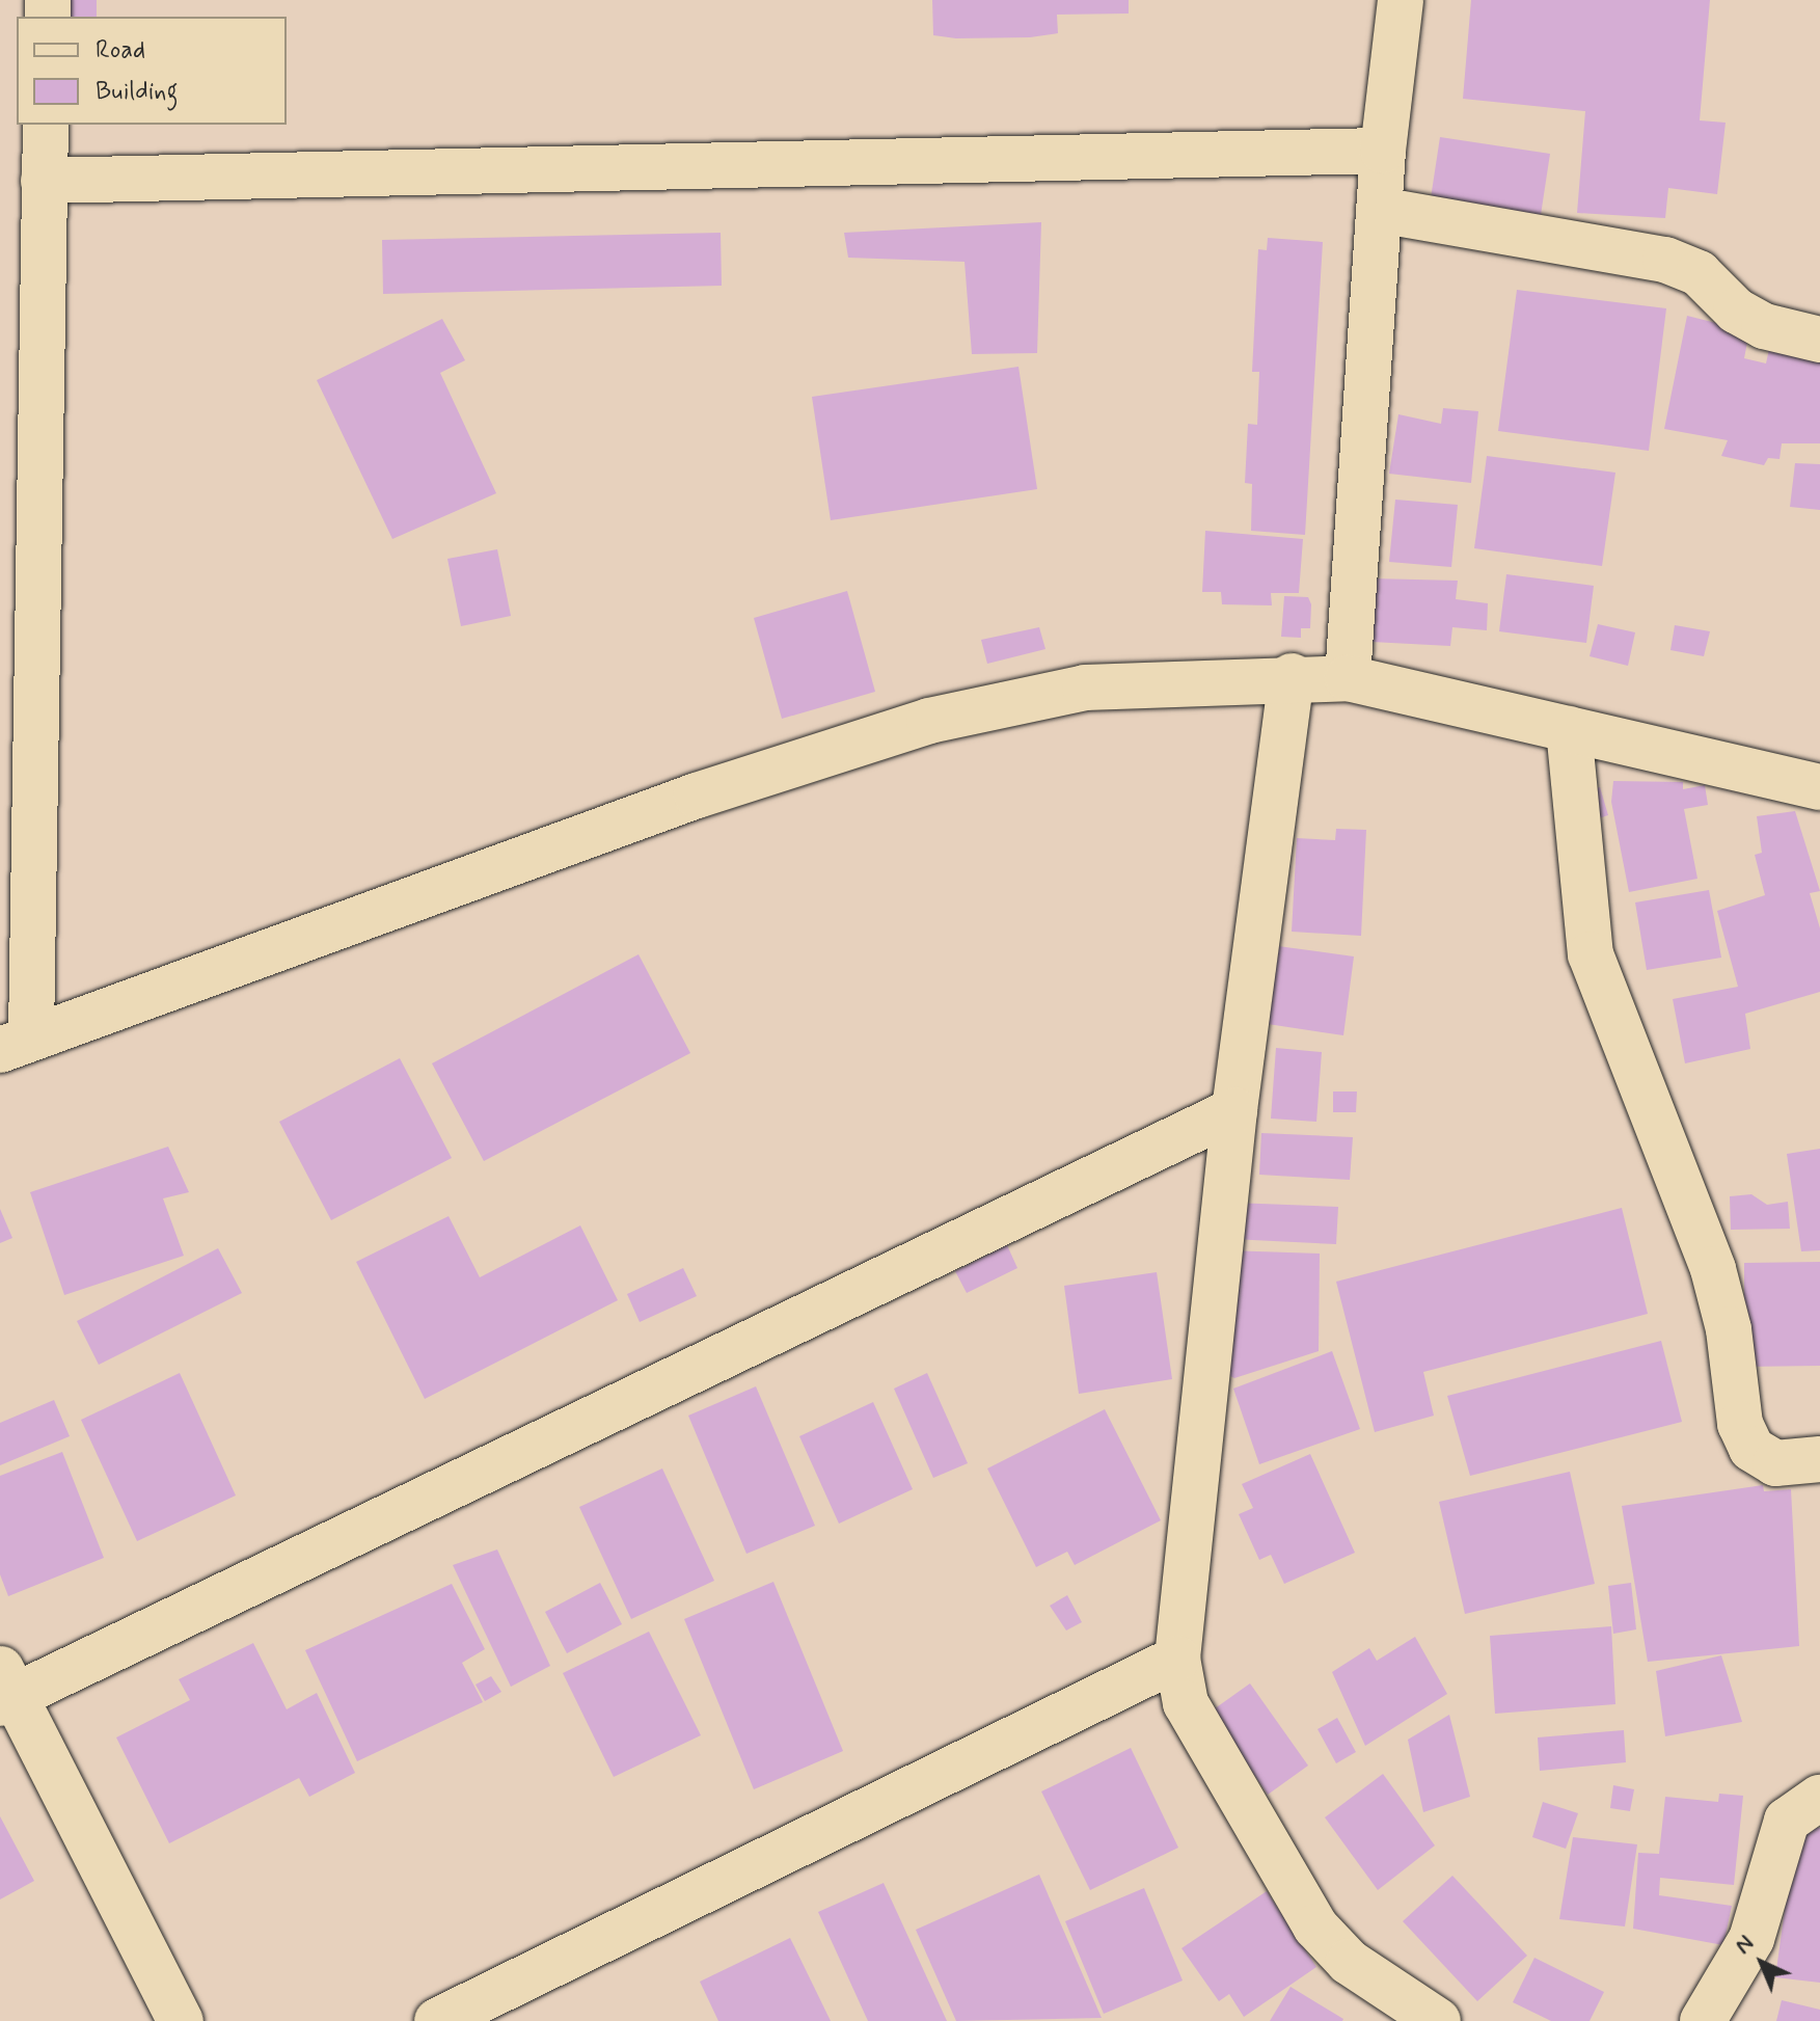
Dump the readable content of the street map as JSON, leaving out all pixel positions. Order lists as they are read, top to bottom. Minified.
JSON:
{"legend":["Road","Building"],"north":"top left"}
